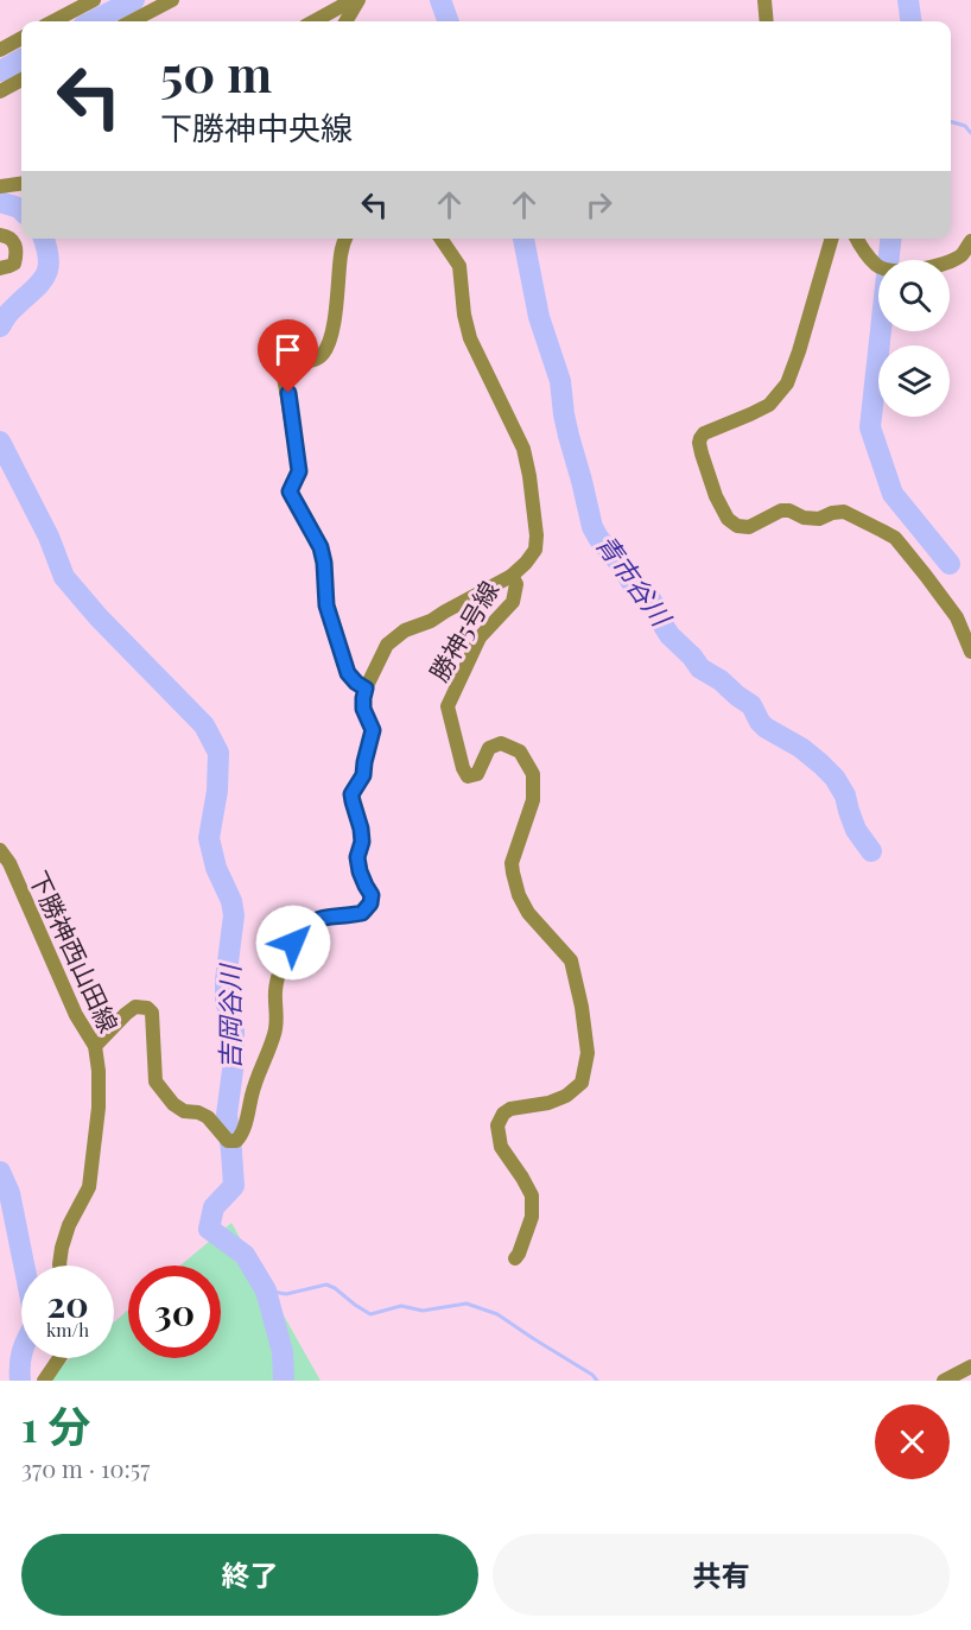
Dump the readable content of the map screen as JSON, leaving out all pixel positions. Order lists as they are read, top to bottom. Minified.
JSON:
{"streets":{"street":["勝神5号線","下勝神西山田線"]},"water":["青市谷川","吉岡谷川"],"page":{"turn":["50 m","下勝神中央線"],"speed":"20 km/h","limit":"30","heading":["1 分","370 m · 10:57"],"buttons":["終了","共有"]}}
